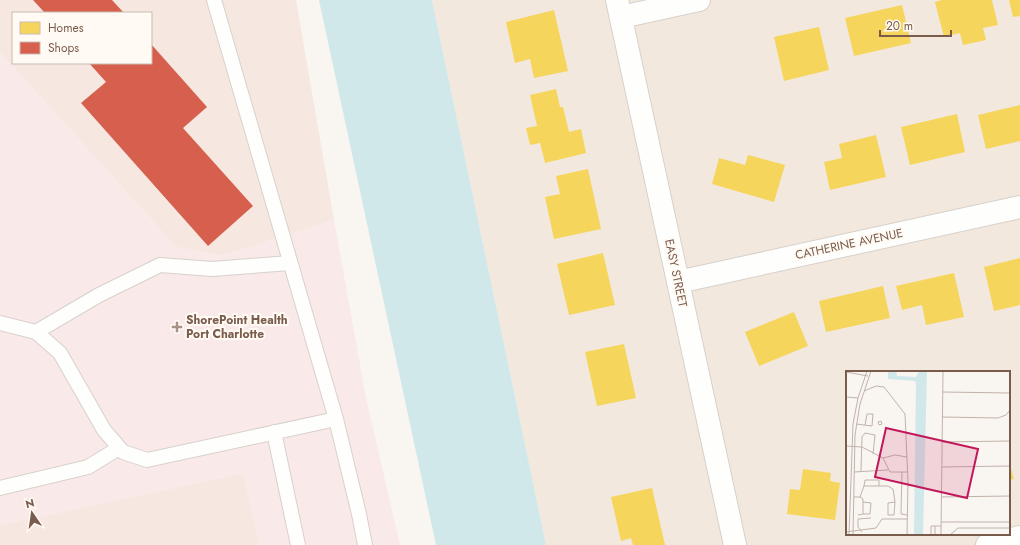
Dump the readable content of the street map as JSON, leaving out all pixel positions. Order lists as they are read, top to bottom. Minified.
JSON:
{"streets":{"street":["CATHERINE AVENUE","EASY STREET"]},"crossings":[["CATHERINE AVENUE","EASY STREET"]],"places":{"health":["ShorePoint Health Port Charlotte"]},"legend":["Homes","Shops"],"scale_bar":"20 m","north":"top"}
